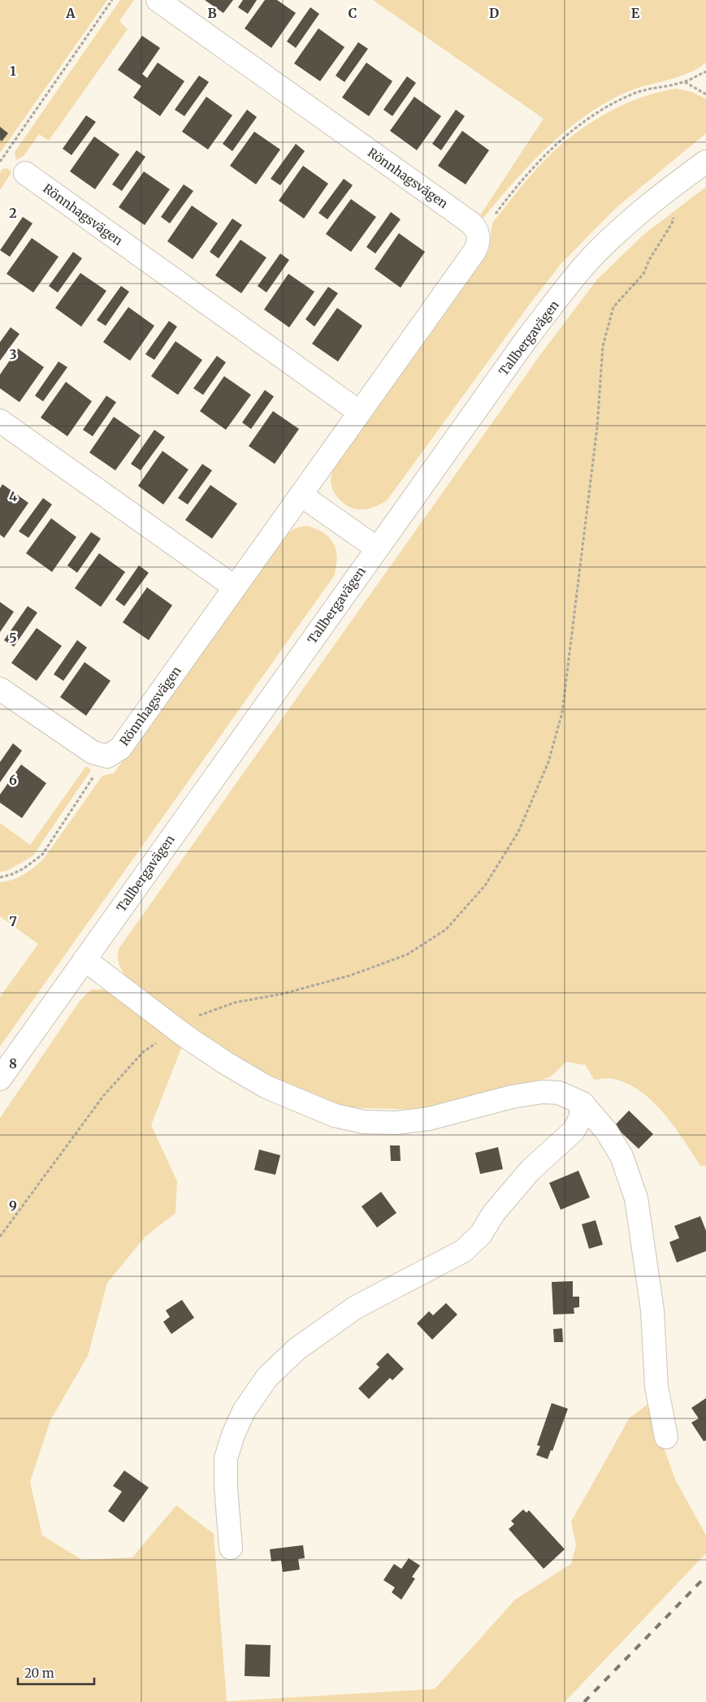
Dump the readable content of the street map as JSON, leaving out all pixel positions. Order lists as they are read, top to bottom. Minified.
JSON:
{"streets":{"street":["Rönnhagsvägen","Tallbergavägen"]},"scale_bar":"20 m","grid":{"columns":["A","B","C","D","E"],"rows":["1","2","3","4","5","6","7","8","9"]}}
